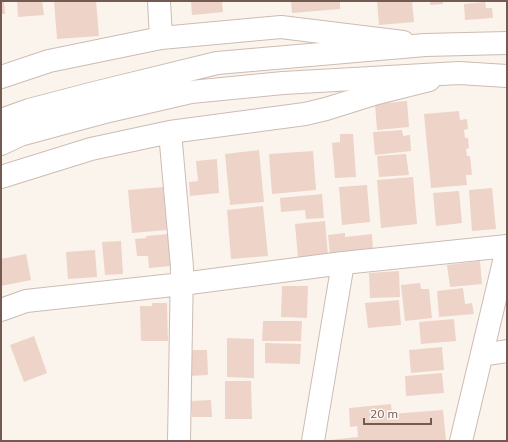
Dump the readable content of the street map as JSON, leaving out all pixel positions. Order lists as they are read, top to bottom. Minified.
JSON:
{"scale_bar":"20 m"}
